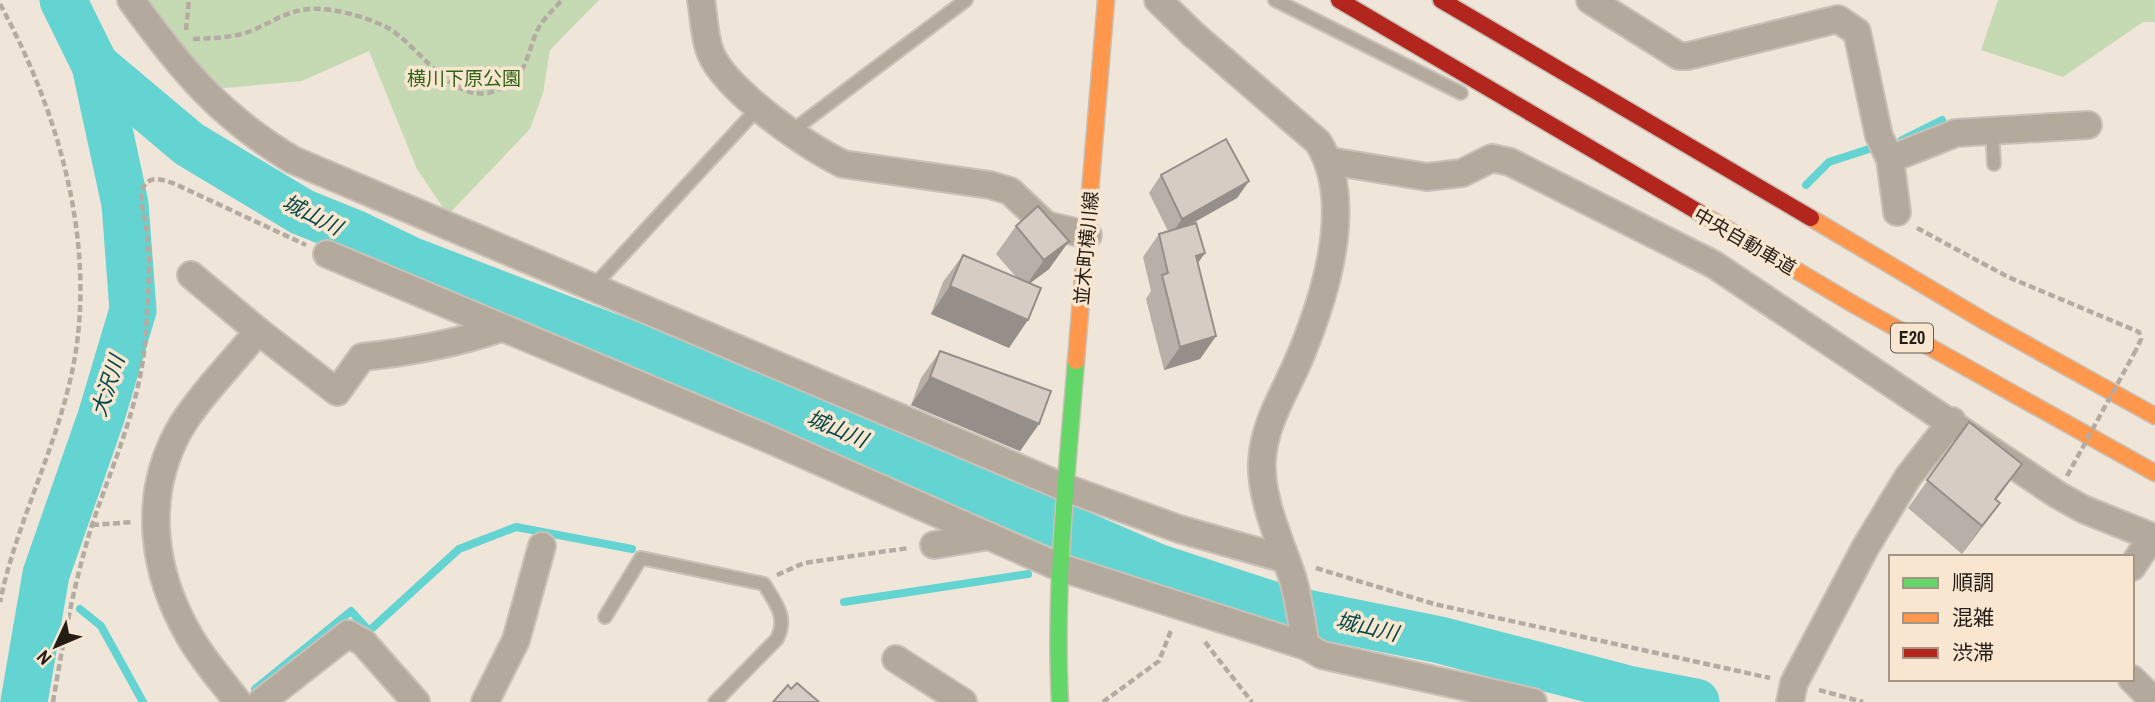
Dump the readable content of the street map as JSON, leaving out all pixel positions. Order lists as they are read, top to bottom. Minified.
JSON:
{"streets":{"main road":["中央自動車道","並木町横川線","E20"]},"water":["城山川","大沢川"],"parks":["横川下原公園"],"legend":["順調","混雑","渋滞"],"north":"bottom left"}
